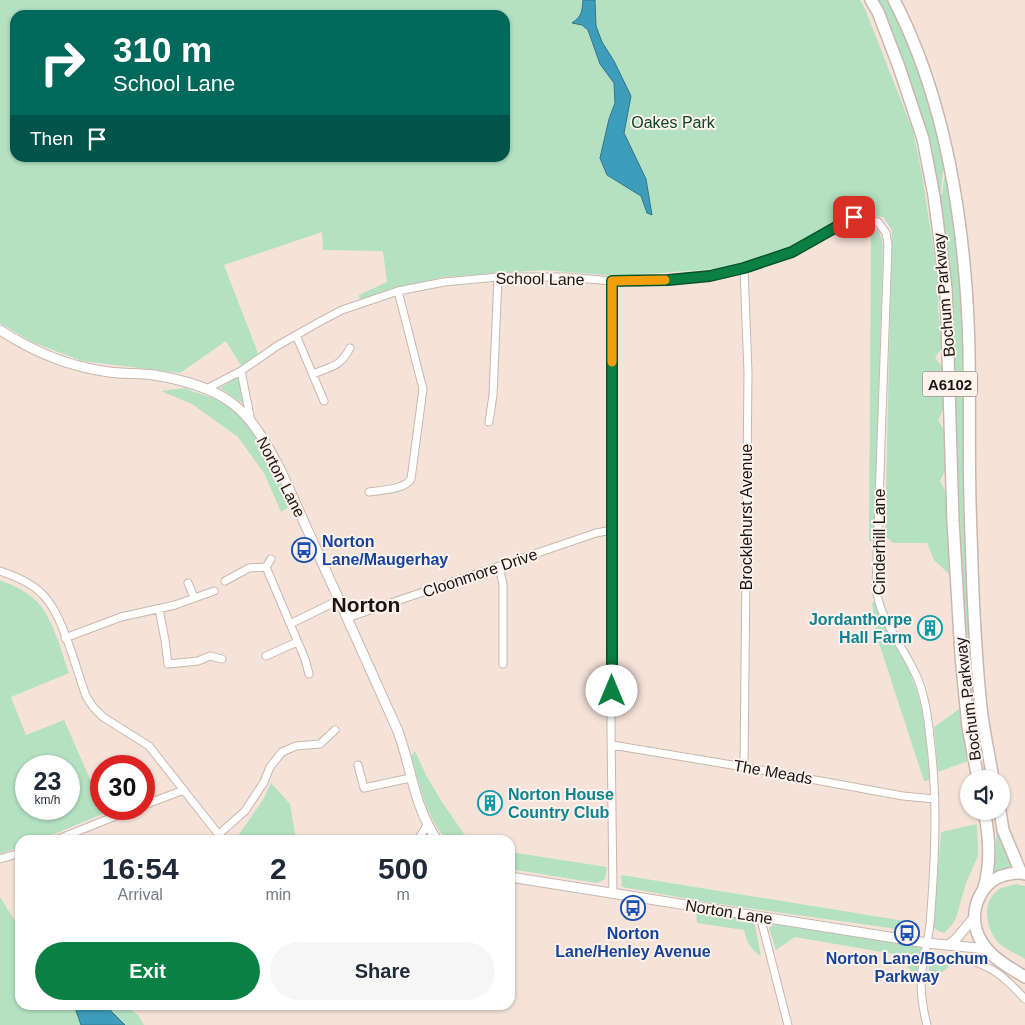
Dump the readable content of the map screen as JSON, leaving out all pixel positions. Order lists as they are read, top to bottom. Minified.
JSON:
{"streets":{"highway":["Bochum Parkway","A6102"],"street":["School Lane","Norton Lane","Brocklehurst Avenue","Cinderhill Lane","Cloonmore Drive","The Meads"]},"crossings":[["School Lane","Norton Lane"],["School Lane","Brocklehurst Avenue"],["School Lane","Cinderhill Lane"],["Norton Lane","Cinderhill Lane"],["Norton Lane","Cloonmore Drive"],["Brocklehurst Avenue","The Meads"],["Cinderhill Lane","The Meads"]],"districts":["Norton"],"parks":["Oakes Park"],"places":{"bus stop":["Norton Lane/Maugerhay","Norton Lane/Henley Avenue","Norton Lane/Bochum Parkway"],"building":["Jordanthorpe Hall Farm","Norton House Country Club"]},"page":{"turn":["310 m","School Lane"],"then":"Then","speed":"23 km/h","limit":"30","eta":["16:54","Arrival","2","min","500","m"],"buttons":["Exit","Share"]}}
